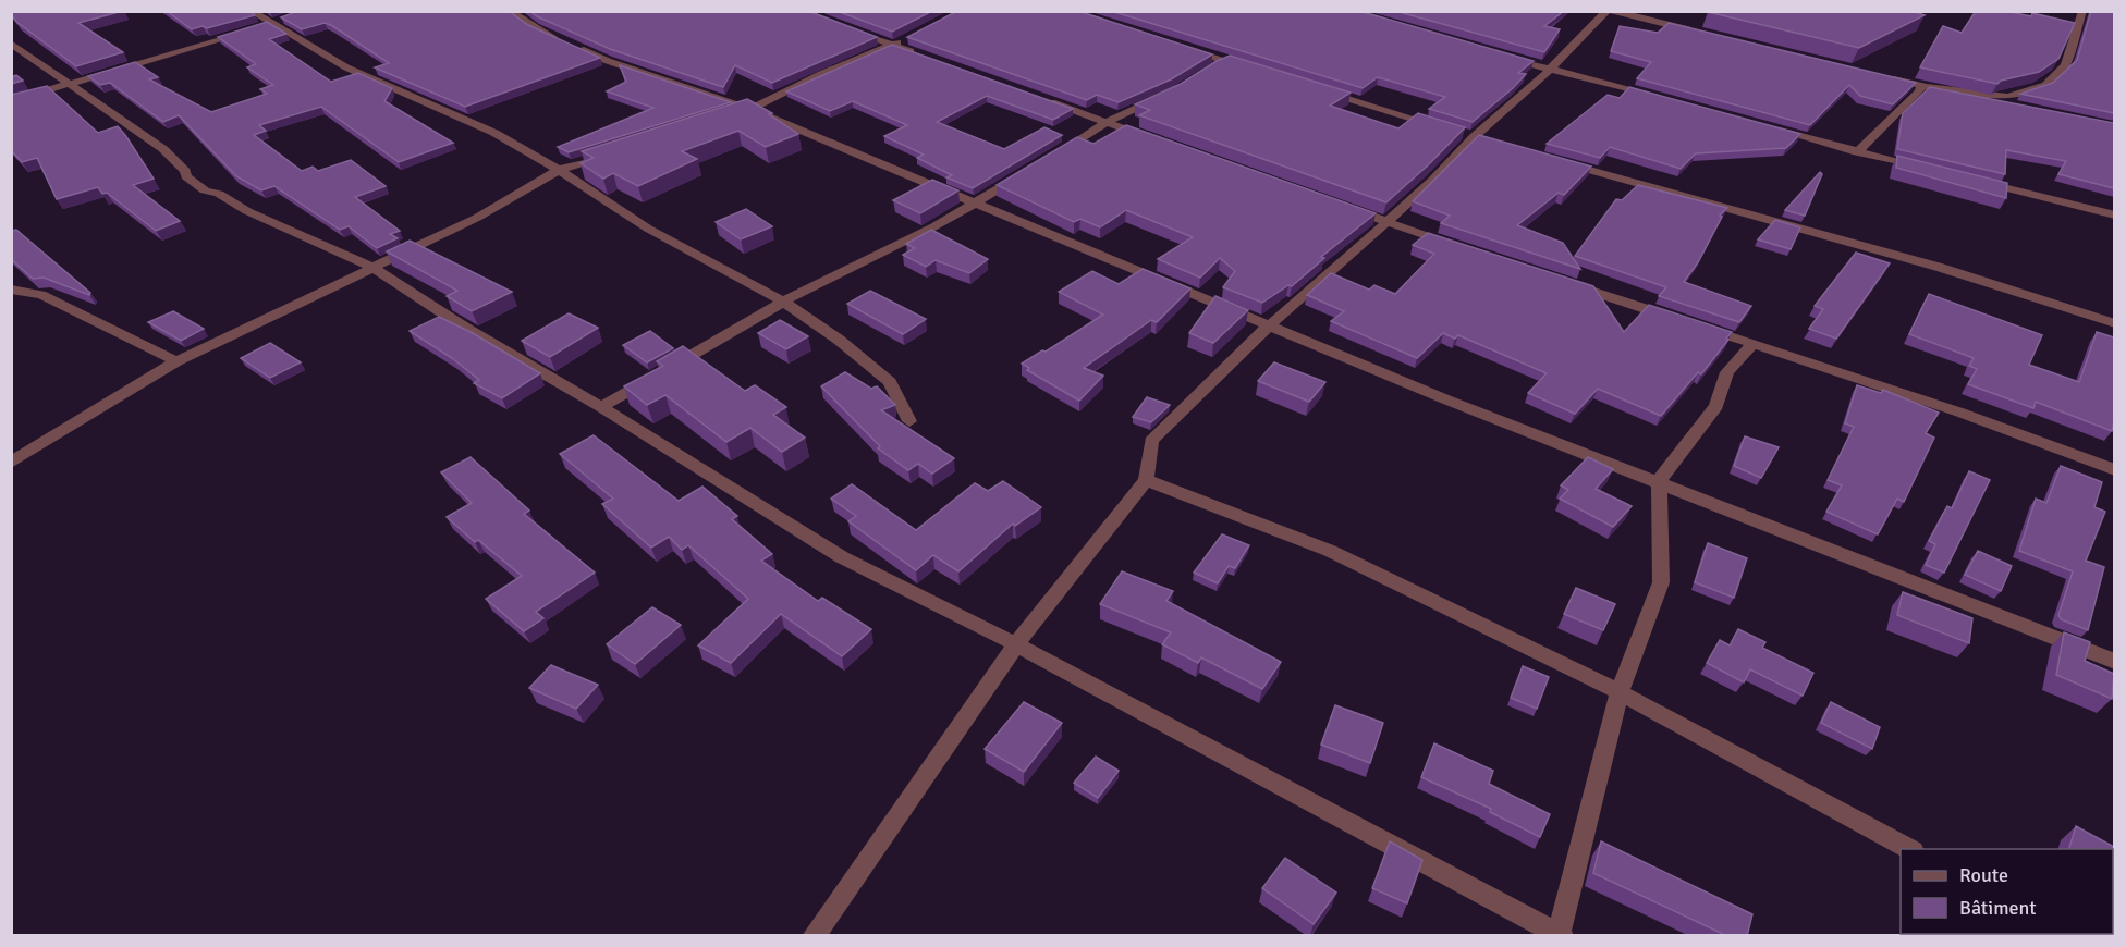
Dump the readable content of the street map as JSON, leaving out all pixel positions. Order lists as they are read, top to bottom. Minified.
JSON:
{"legend":["Route","Bâtiment"]}
